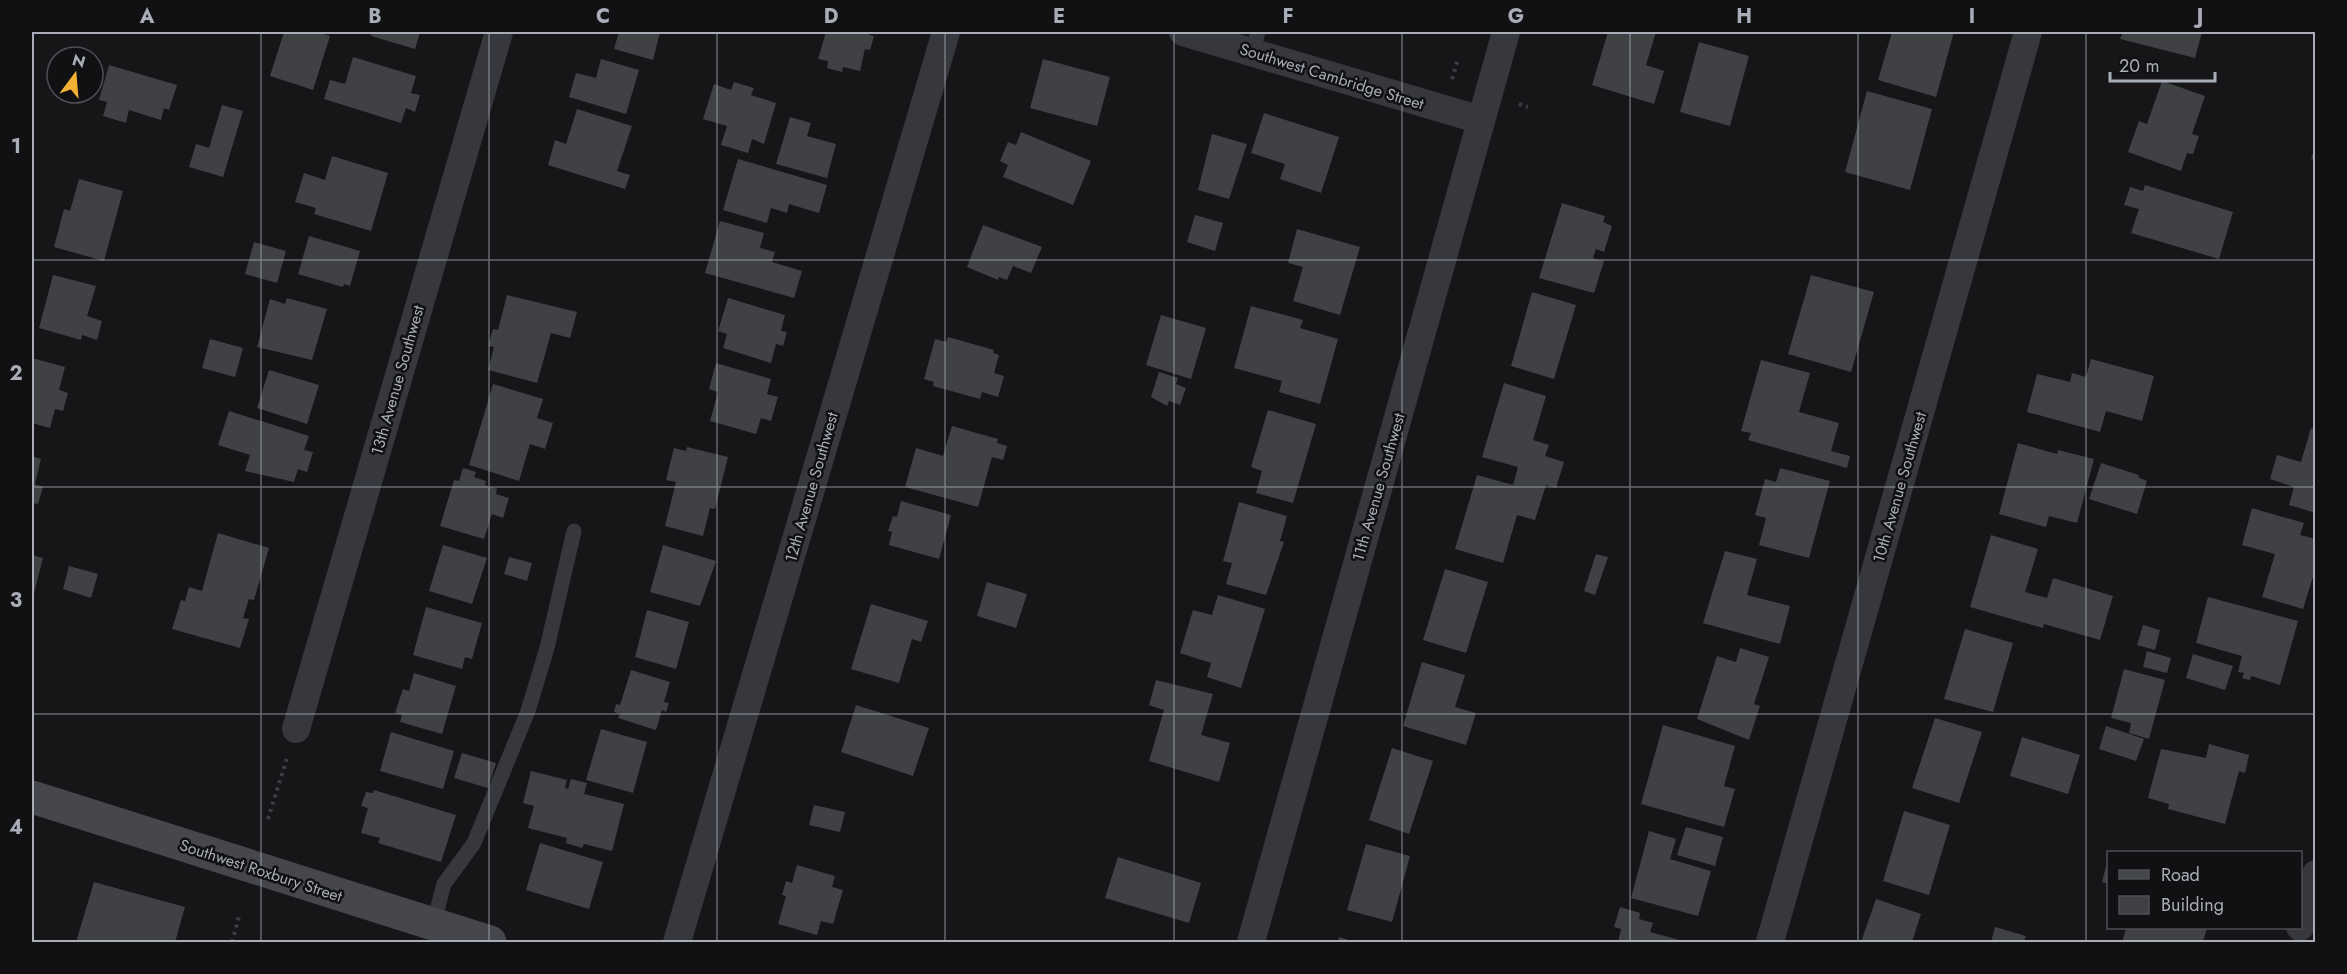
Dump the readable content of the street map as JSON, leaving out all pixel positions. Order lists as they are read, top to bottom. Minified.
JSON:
{"streets":{"main road":["Southwest Roxbury Street"],"street":["Southwest Cambridge Street","13th Avenue Southwest","12th Avenue Southwest","11th Avenue Southwest","10th Avenue Southwest"]},"crossings":[["Southwest Cambridge Street","11th Avenue Southwest"]],"legend":["Road","Building"],"scale_bar":"20 m","north":"top","grid":{"columns":["A","B","C","D","E","F","G","H","I","J"],"rows":["1","2","3","4"]}}
